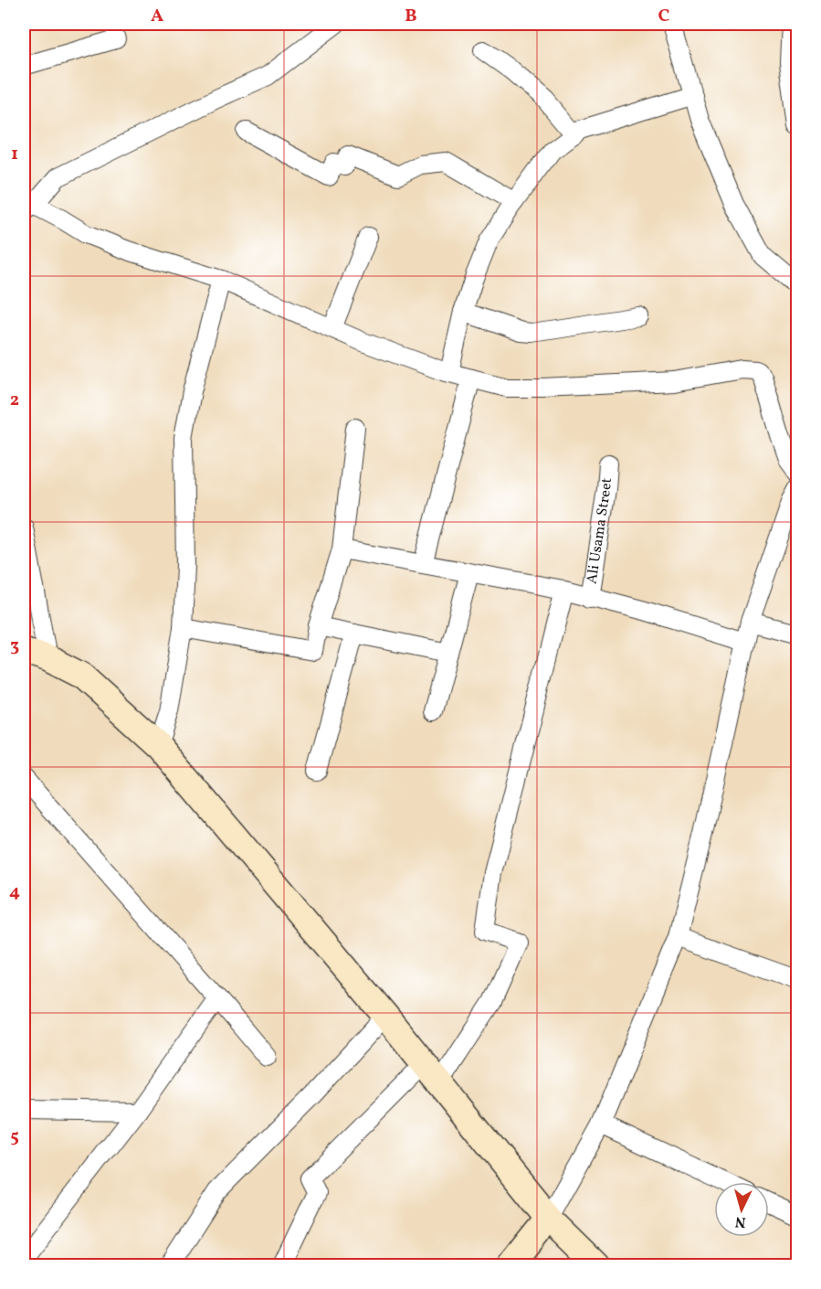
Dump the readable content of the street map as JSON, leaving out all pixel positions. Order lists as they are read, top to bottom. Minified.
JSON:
{"streets":{"street":["Ali Usama Street"]},"north":"bottom","grid":{"columns":["A","B","C"],"rows":["1","2","3","4","5"]}}
